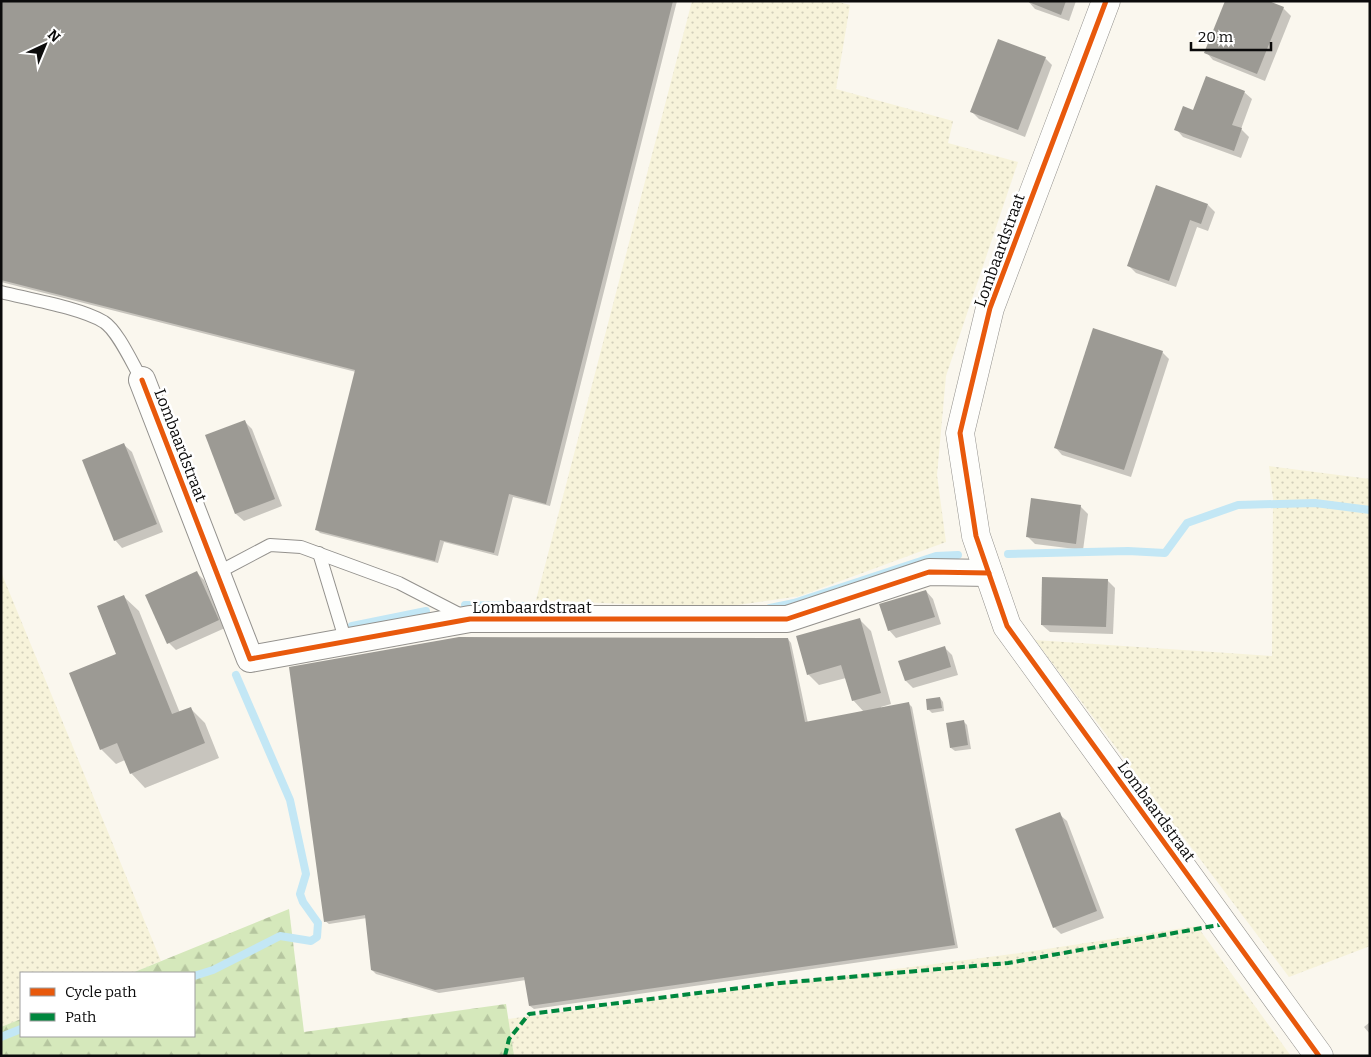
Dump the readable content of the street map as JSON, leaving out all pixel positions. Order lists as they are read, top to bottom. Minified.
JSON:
{"streets":{"street":["Lombaardstraat"]},"legend":["Cycle path","Path"],"scale_bar":"20 m","north":"top right"}
